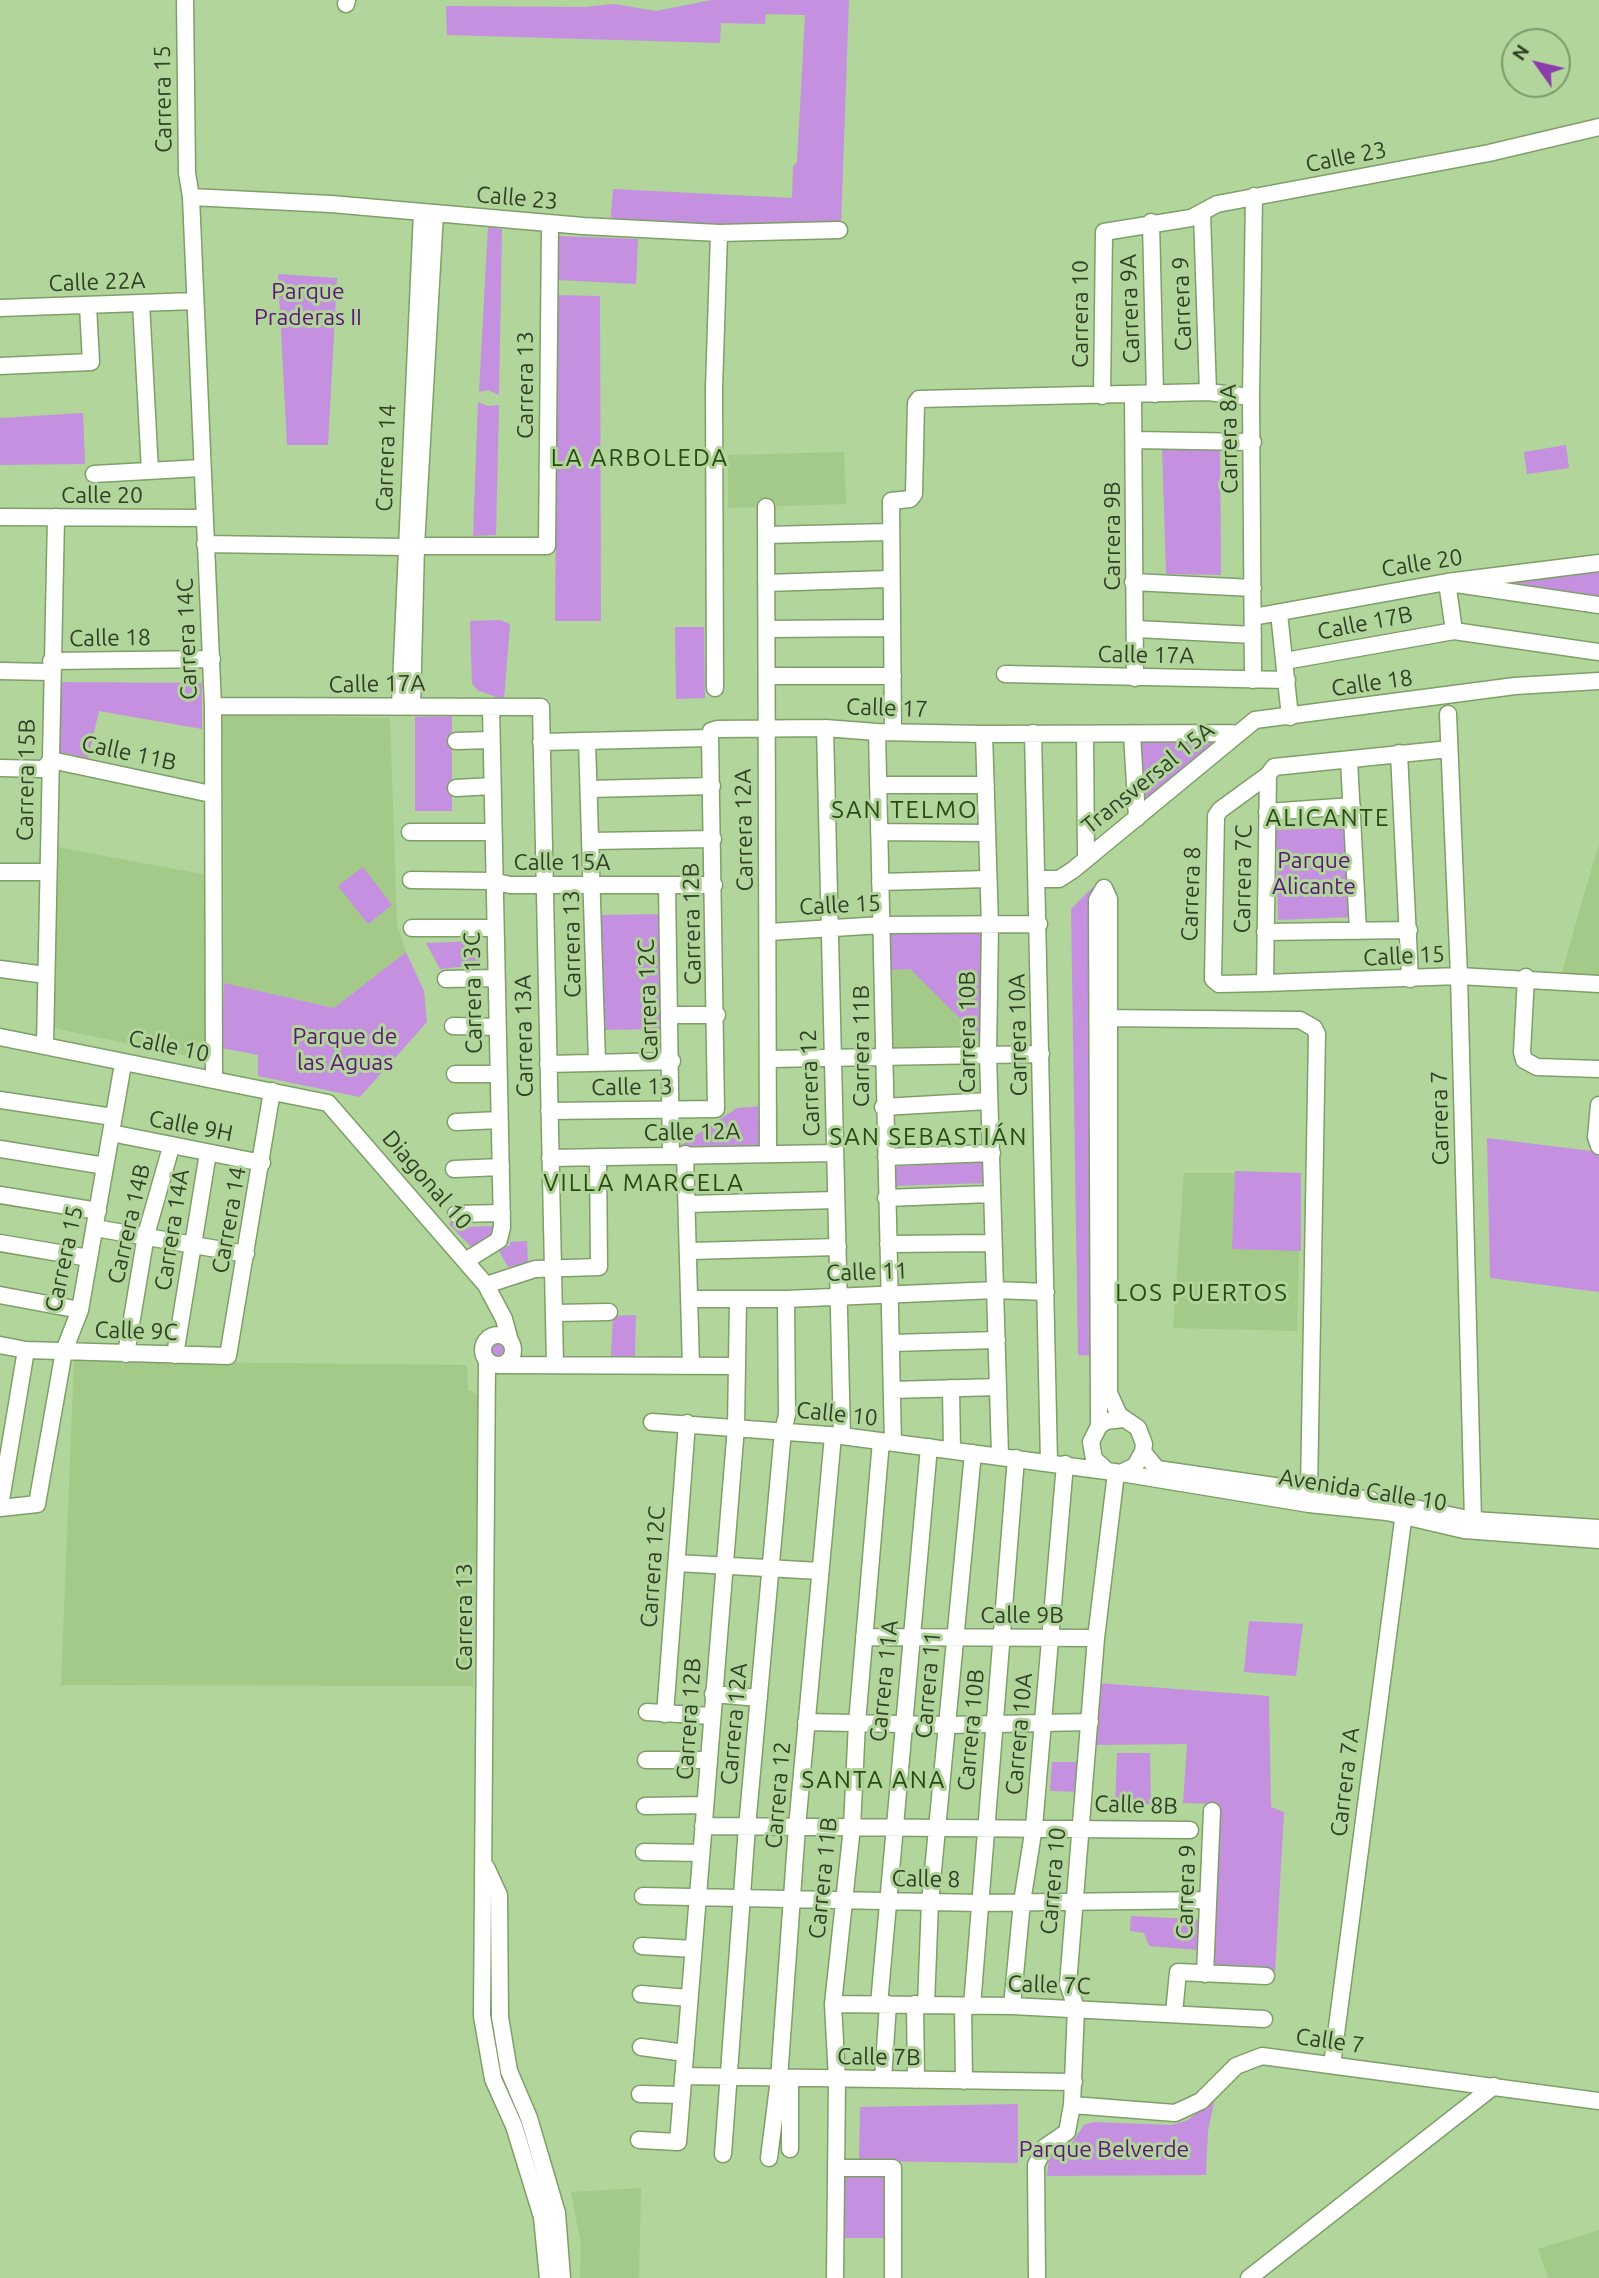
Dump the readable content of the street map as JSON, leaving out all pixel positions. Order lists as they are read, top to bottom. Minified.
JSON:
{"streets":{"street":["Carrera 15","Calle 23","Calle 22A","Carrera 9","Carrera 9A","Carrera 10","Carrera 13","Carrera 8A","Carrera 14","Calle 20","Carrera 9B","Calle 17B","Calle 18","Carrera 14C","Calle 17A","Calle 17","Calle 11B","Transversal 15A","Carrera 15B","Carrera 12A","Calle 15A","Carrera 7C","Carrera 8","Calle 15","Carrera 12B","Carrera 13C","Carrera 12C","Carrera 10B","Carrera 10A","Carrera 13A","Calle 10","Carrera 11B","Carrera 12","Calle 13","Carrera 7","Calle 9H","Calle 12A","Diagonal 10","Carrera 14B","Carrera 14A","Calle 11","Calle 9C","Avenida Calle 10","Calle 9B","Carrera 11A","Carrera 11","Carrera 7A","Calle 8B","Calle 8","Calle 7C","Calle 7","Calle 7B"]},"crossings":[["Carrera 15","Calle 23"],["Carrera 15","Carrera 14C"],["Carrera 15","Calle 10"],["Carrera 15","Calle 9H"],["Carrera 15","Calle 9C"],["Calle 23","Carrera 9"],["Calle 23","Carrera 9A"],["Calle 23","Carrera 10"],["Calle 23","Carrera 13"],["Calle 23","Carrera 8A"],["Calle 23","Carrera 14"],["Calle 23","Carrera 14C"],["Calle 22A","Carrera 14C"],["Carrera 9","Calle 8"],["Carrera 9","Calle 7C"],["Carrera 10","Carrera 11B"],["Carrera 10","Avenida Calle 10"],["Carrera 10","Calle 9B"],["Carrera 10","Calle 8B"],["Carrera 10","Calle 8"],["Carrera 10","Calle 7C"],["Carrera 10","Calle 7"],["Carrera 10","Calle 7B"],["Carrera 13","Carrera 14"],["Carrera 13","Calle 17"],["Carrera 13","Calle 15A"],["Carrera 13","Diagonal 10"],["Carrera 8A","Calle 20"],["Carrera 8A","Calle 17A"],["Carrera 14","Calle 17A"],["Carrera 14","Calle 10"],["Carrera 14","Calle 9H"],["Carrera 14","Calle 9C"],["Calle 20","Carrera 14C"],["Calle 20","Carrera 15B"],["Carrera 9B","Calle 17A"],["Calle 18","Carrera 14C"],["Calle 18","Transversal 15A"],["Calle 18","Carrera 15B"],["Carrera 14C","Calle 17A"],["Carrera 14C","Calle 11B"],["Carrera 14C","Calle 10"],["Calle 17A","Carrera 13C"],["Calle 17A","Carrera 13A"],["Calle 17","Transversal 15A"],["Calle 17","Carrera 12A"],["Calle 17","Carrera 12B"],["Calle 17","Carrera 10B"],["Calle 17","Carrera 10A"],["Calle 17","Carrera 13A"],["Calle 17","Carrera 11B"],["Calle 17","Carrera 12"],["Calle 11B","Carrera 15B"],["Transversal 15A","Carrera 10A"],["Carrera 15B","Calle 10"],["Carrera 12A","Calle 15"],["Carrera 12A","Calle 10"],["Carrera 12A","Calle 12A"],["Carrera 12A","Calle 11"],["Carrera 12A","Calle 8B"],["Carrera 12A","Calle 8"],["Carrera 12A","Calle 7B"],["Calle 15A","Carrera 12B"],["Calle 15A","Carrera 13C"],["Calle 15A","Carrera 12C"],["Calle 15A","Carrera 13A"],["Carrera 7C","Carrera 8"],["Carrera 7C","Calle 15"],["Carrera 8","Calle 15"],["Calle 15","Carrera 10B"],["Calle 15","Carrera 10A"],["Calle 15","Carrera 11B"],["Calle 15","Carrera 12"],["Calle 15","Carrera 7"],["Carrera 12B","Calle 10"],["Carrera 12B","Calle 13"],["Carrera 12B","Calle 11"],["Carrera 12B","Calle 8B"],["Carrera 12B","Calle 8"],["Carrera 12B","Calle 7B"],["Carrera 13C","Diagonal 10"],["Carrera 12C","Calle 10"],["Carrera 12C","Calle 13"],["Carrera 12C","Calle 12A"],["Carrera 12C","Calle 11"],["Carrera 10B","Calle 10"],["Carrera 10B","Calle 11"],["Carrera 10B","Avenida Calle 10"],["Carrera 10B","Calle 9B"],["Carrera 10B","Calle 8B"],["Carrera 10B","Calle 8"],["Carrera 10B","Calle 7C"],["Carrera 10B","Calle 7B"],["Carrera 10A","Calle 11"],["Carrera 10A","Avenida Calle 10"],["Carrera 10A","Calle 9B"],["Carrera 10A","Calle 8B"],["Carrera 10A","Calle 8"],["Carrera 10A","Calle 7C"],["Carrera 13A","Calle 13"],["Carrera 13A","Calle 12A"],["Calle 10","Carrera 11B"],["Calle 10","Carrera 12"],["Calle 10","Diagonal 10"],["Calle 10","Avenida Calle 10"],["Calle 10","Carrera 11A"],["Calle 10","Carrera 11"],["Carrera 11B","Calle 11"],["Carrera 11B","Calle 9B"],["Carrera 11B","Calle 8B"],["Carrera 11B","Calle 8"],["Carrera 11B","Calle 7C"],["Carrera 11B","Calle 7B"],["Carrera 12","Calle 12A"],["Carrera 12","Calle 11"],["Carrera 12","Calle 8B"],["Carrera 12","Calle 8"],["Carrera 12","Calle 7B"],["Carrera 7","Avenida Calle 10"],["Calle 9H","Carrera 14B"],["Calle 9H","Carrera 14A"],["Carrera 14B","Calle 9C"],["Carrera 14A","Calle 9C"],["Avenida Calle 10","Carrera 7A"],["Calle 9B","Carrera 11A"],["Calle 9B","Carrera 11"],["Carrera 11A","Calle 8B"],["Carrera 11A","Calle 8"],["Carrera 11A","Calle 7C"],["Carrera 11A","Calle 7B"],["Carrera 11","Calle 8B"],["Carrera 11","Calle 8"],["Carrera 11","Calle 7C"],["Carrera 11","Calle 7B"],["Carrera 7A","Calle 7"]],"districts":["LA ARBOLEDA","SAN TELMO","ALICANTE","SAN SEBASTIÁN","VILLA MARCELA","LOS PUERTOS","SANTA ANA"],"parks":["Parque Praderas II","Parque Alicante","Parque de las Aguas","Parque Belverde"],"north":"top left"}
